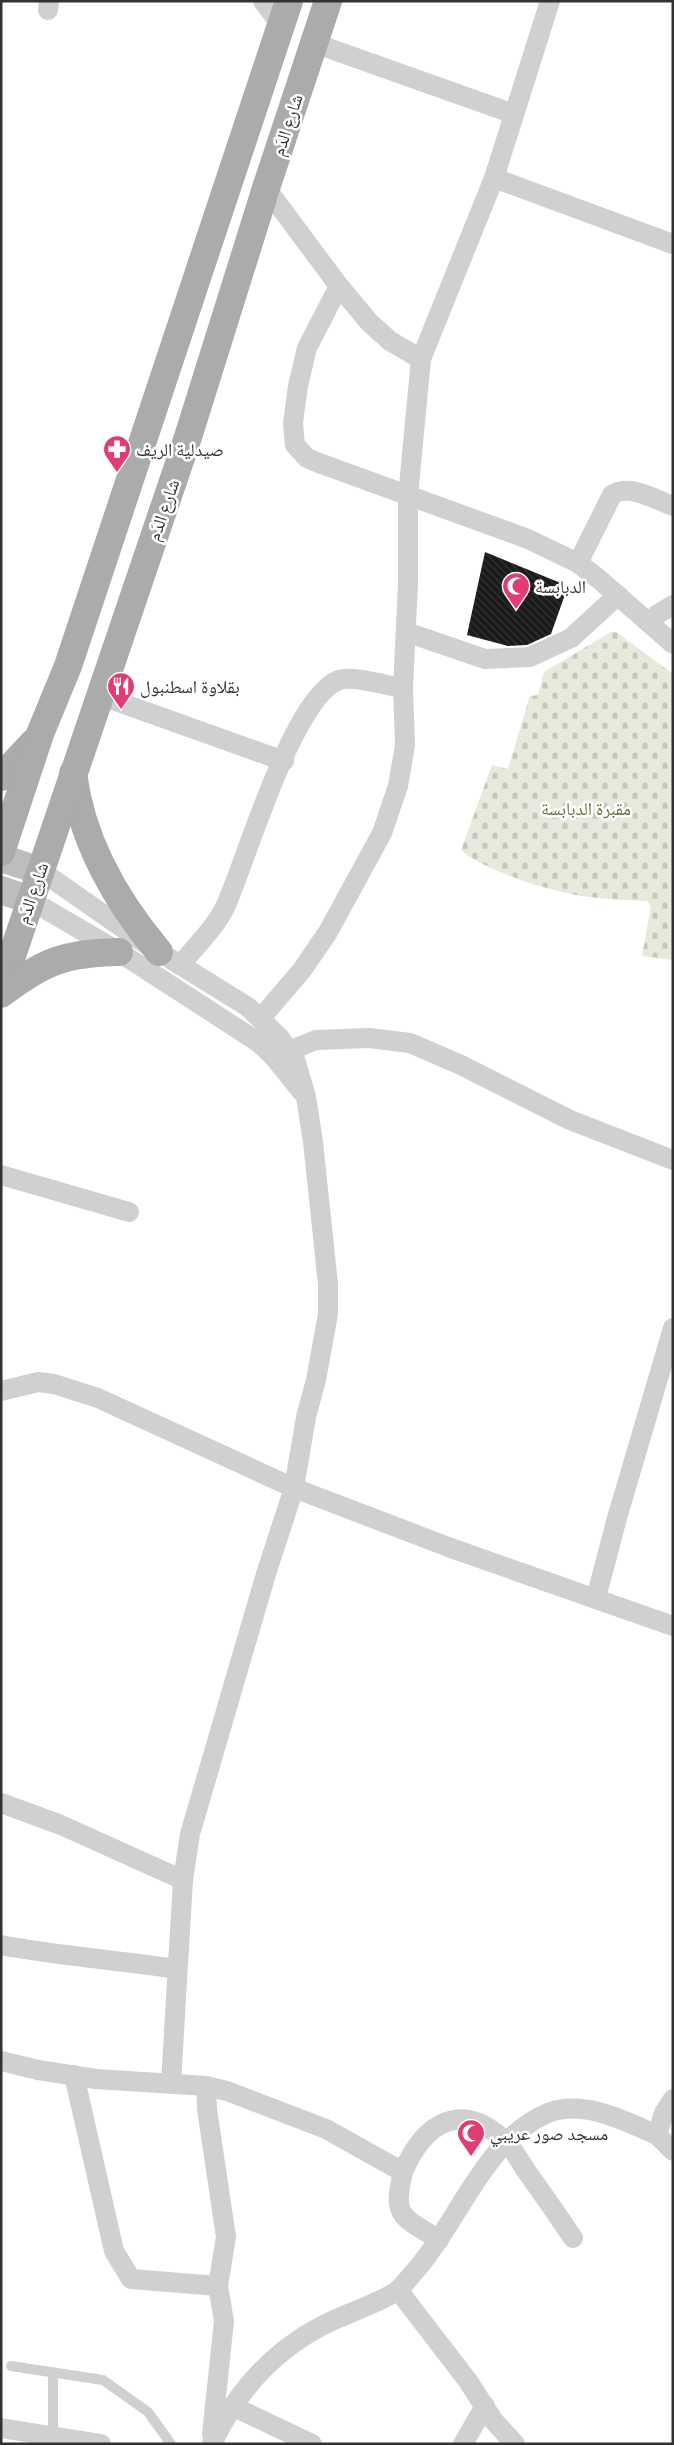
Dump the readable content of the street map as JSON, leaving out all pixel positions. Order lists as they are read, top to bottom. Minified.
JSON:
{"streets":{"main road":["شارع الدَم"]},"parks":["مقبرة الدبابسة"],"places":{"pharmacy":["صيدلية الريف"],"mosque":["الدبابسة","مسجد صور عريبي"],"restaurant":["بقلاوة اسطنبول"]}}
